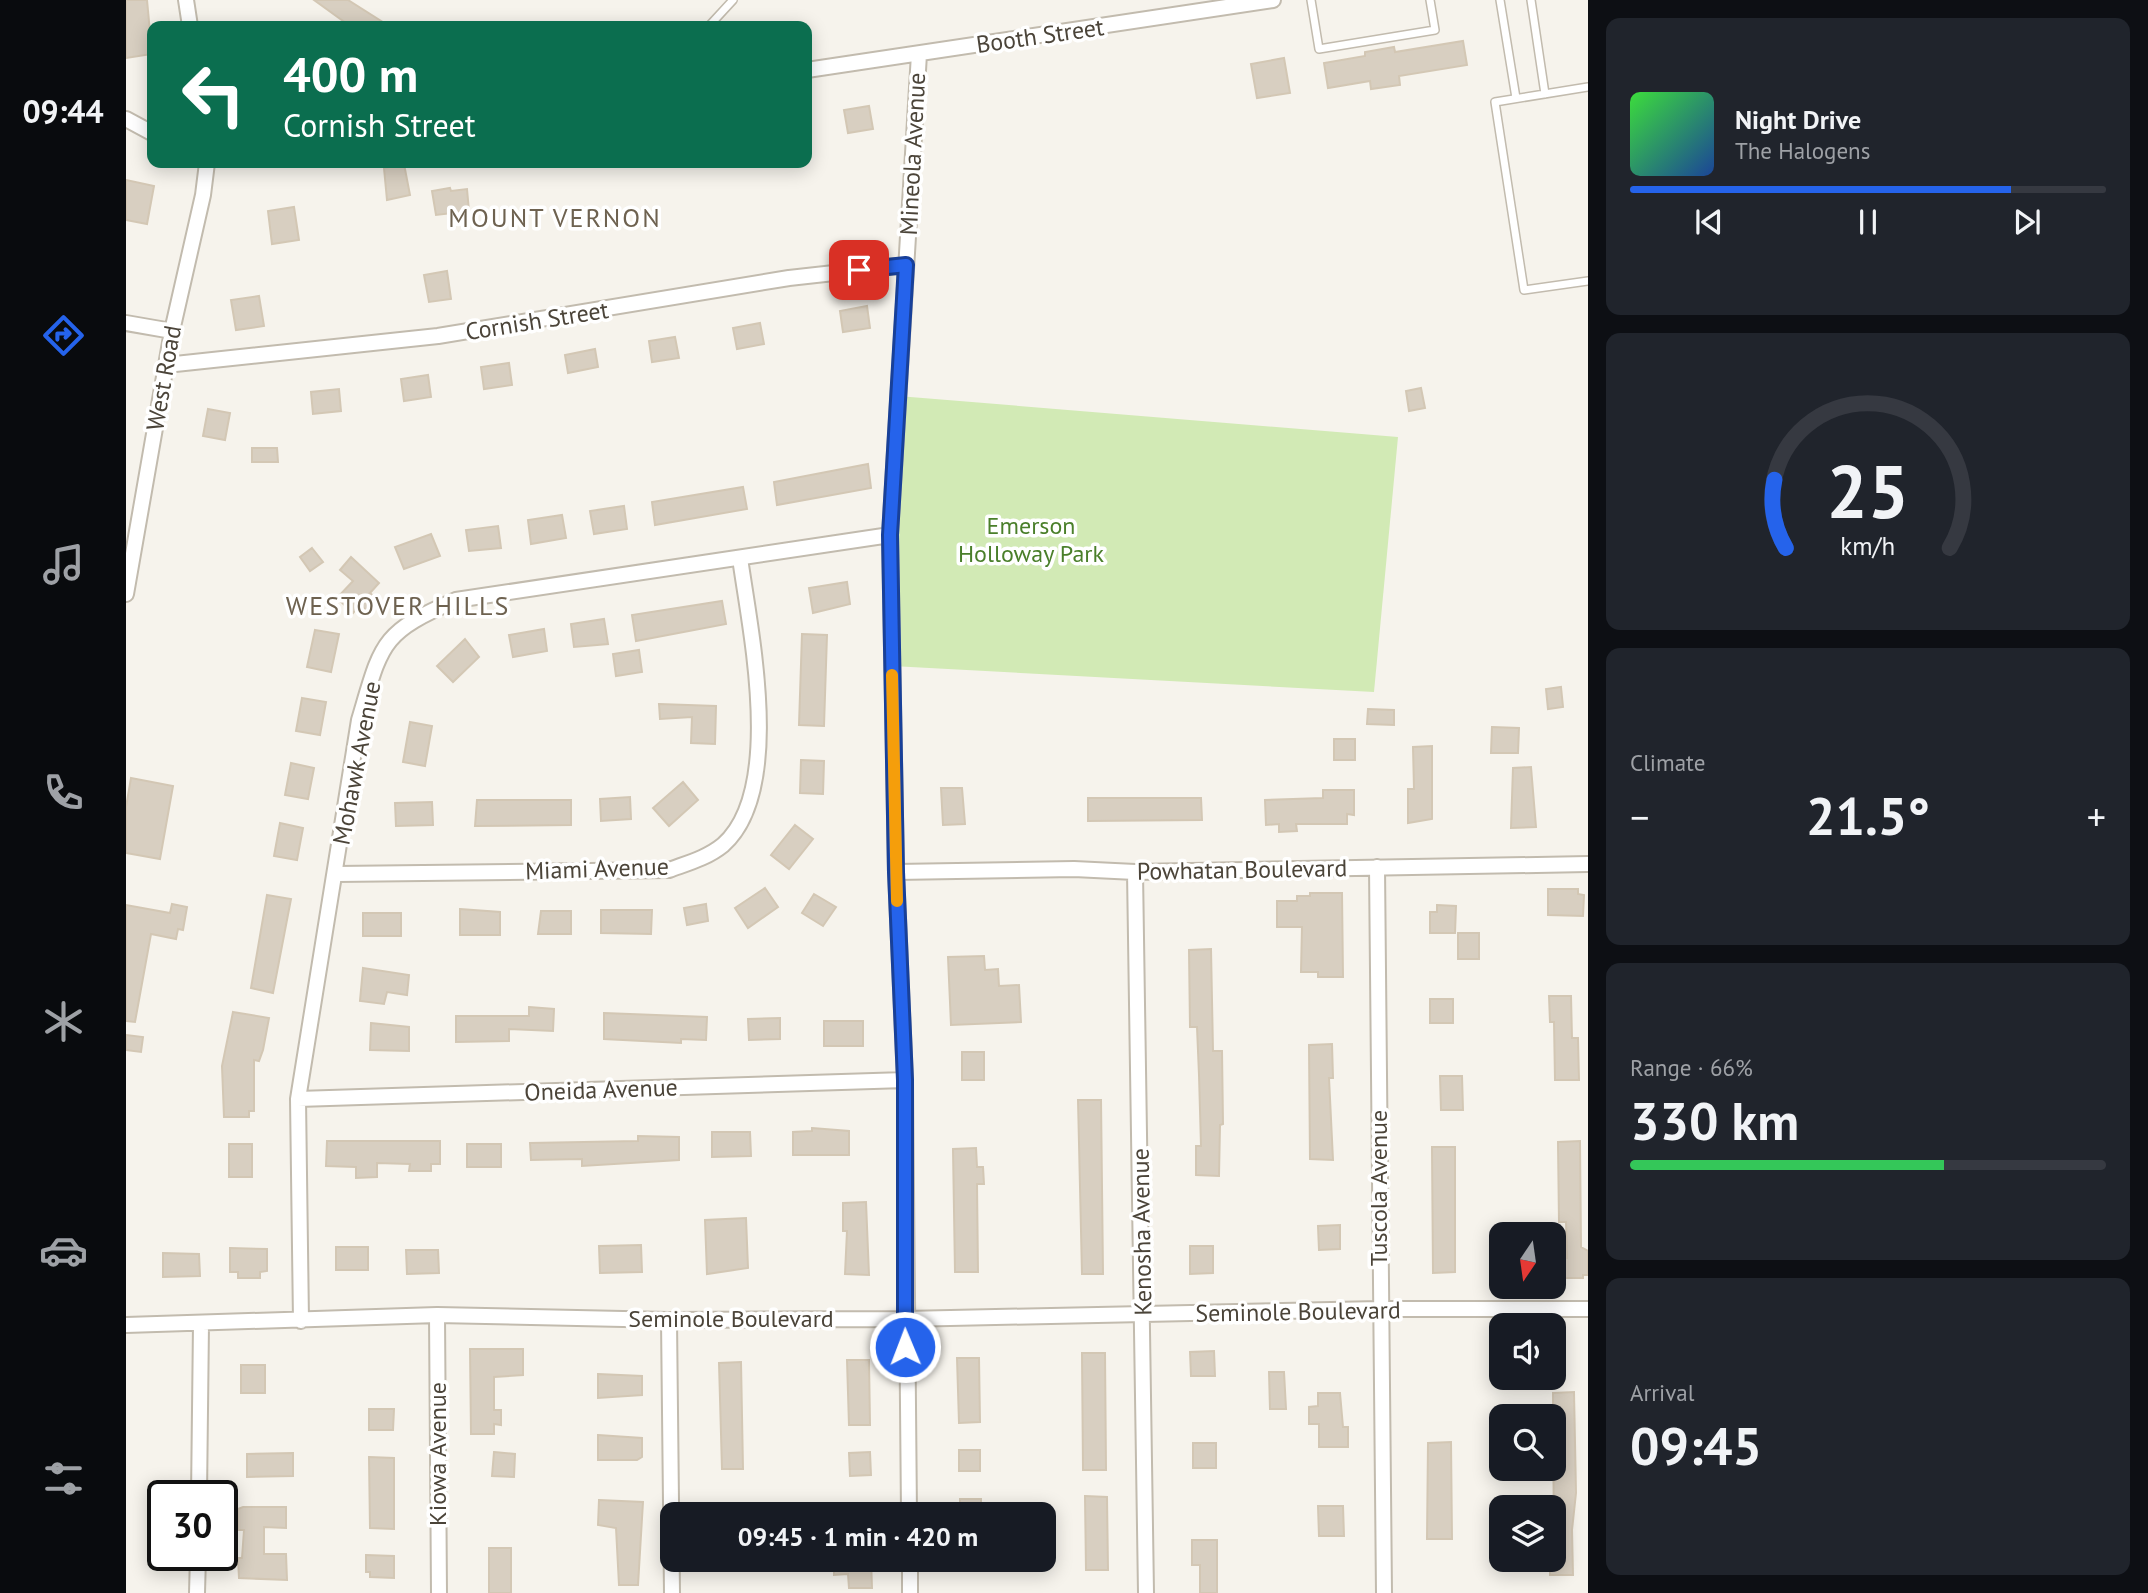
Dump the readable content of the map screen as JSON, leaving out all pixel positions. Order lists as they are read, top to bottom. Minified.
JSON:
{"streets":{"street":["Booth Street","Mineola Avenue","Cornish Street","West Road","Mohawk Avenue","Miami Avenue","Powhatan Boulevard","Oneida Avenue","Tuscola Avenue","Kenosha Avenue","Seminole Boulevard","Kiowa Avenue"]},"crossings":[["Booth Street","Mineola Avenue"],["Mineola Avenue","Cornish Street"],["Mineola Avenue","Mohawk Avenue"],["Mineola Avenue","Powhatan Boulevard"],["Mineola Avenue","Oneida Avenue"],["Mineola Avenue","Seminole Boulevard"],["Cornish Street","West Road"],["Mohawk Avenue","Miami Avenue"],["Mohawk Avenue","Oneida Avenue"],["Mohawk Avenue","Seminole Boulevard"],["Powhatan Boulevard","Tuscola Avenue"],["Powhatan Boulevard","Kenosha Avenue"],["Tuscola Avenue","Seminole Boulevard"],["Kenosha Avenue","Seminole Boulevard"],["Seminole Boulevard","Kiowa Avenue"]],"districts":["MOUNT VERNON","WESTOVER HILLS"],"parks":["Emerson Holloway Park"],"north":"bottom","page":{"tabs":"09:44","turn":["400 m","Cornish Street"],"song":["Night Drive","The Halogens"],"tile":["Climate",["Range · 66%","330 km"],["Arrival","09:45"]],"heat":["−","21.5°","+"],"limit":"30","trip":"09:45 · 1 min · 420 m","gauge":["25","km/h"]}}
